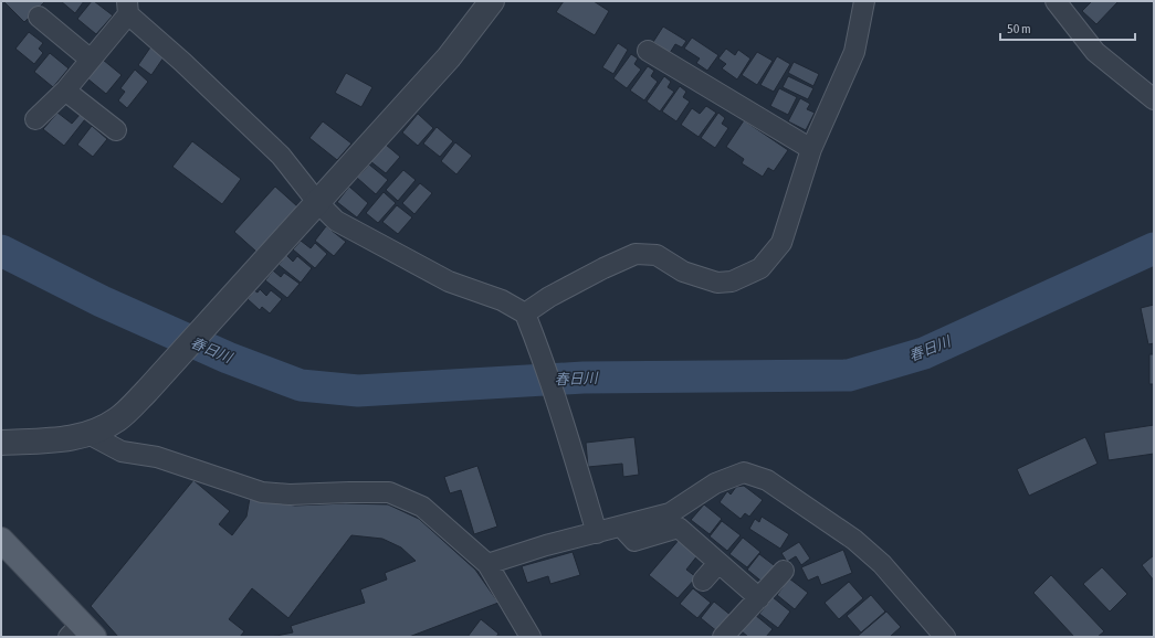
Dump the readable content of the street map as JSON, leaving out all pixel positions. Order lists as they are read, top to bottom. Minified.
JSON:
{"water":["春日川"],"scale_bar":"50 m"}
